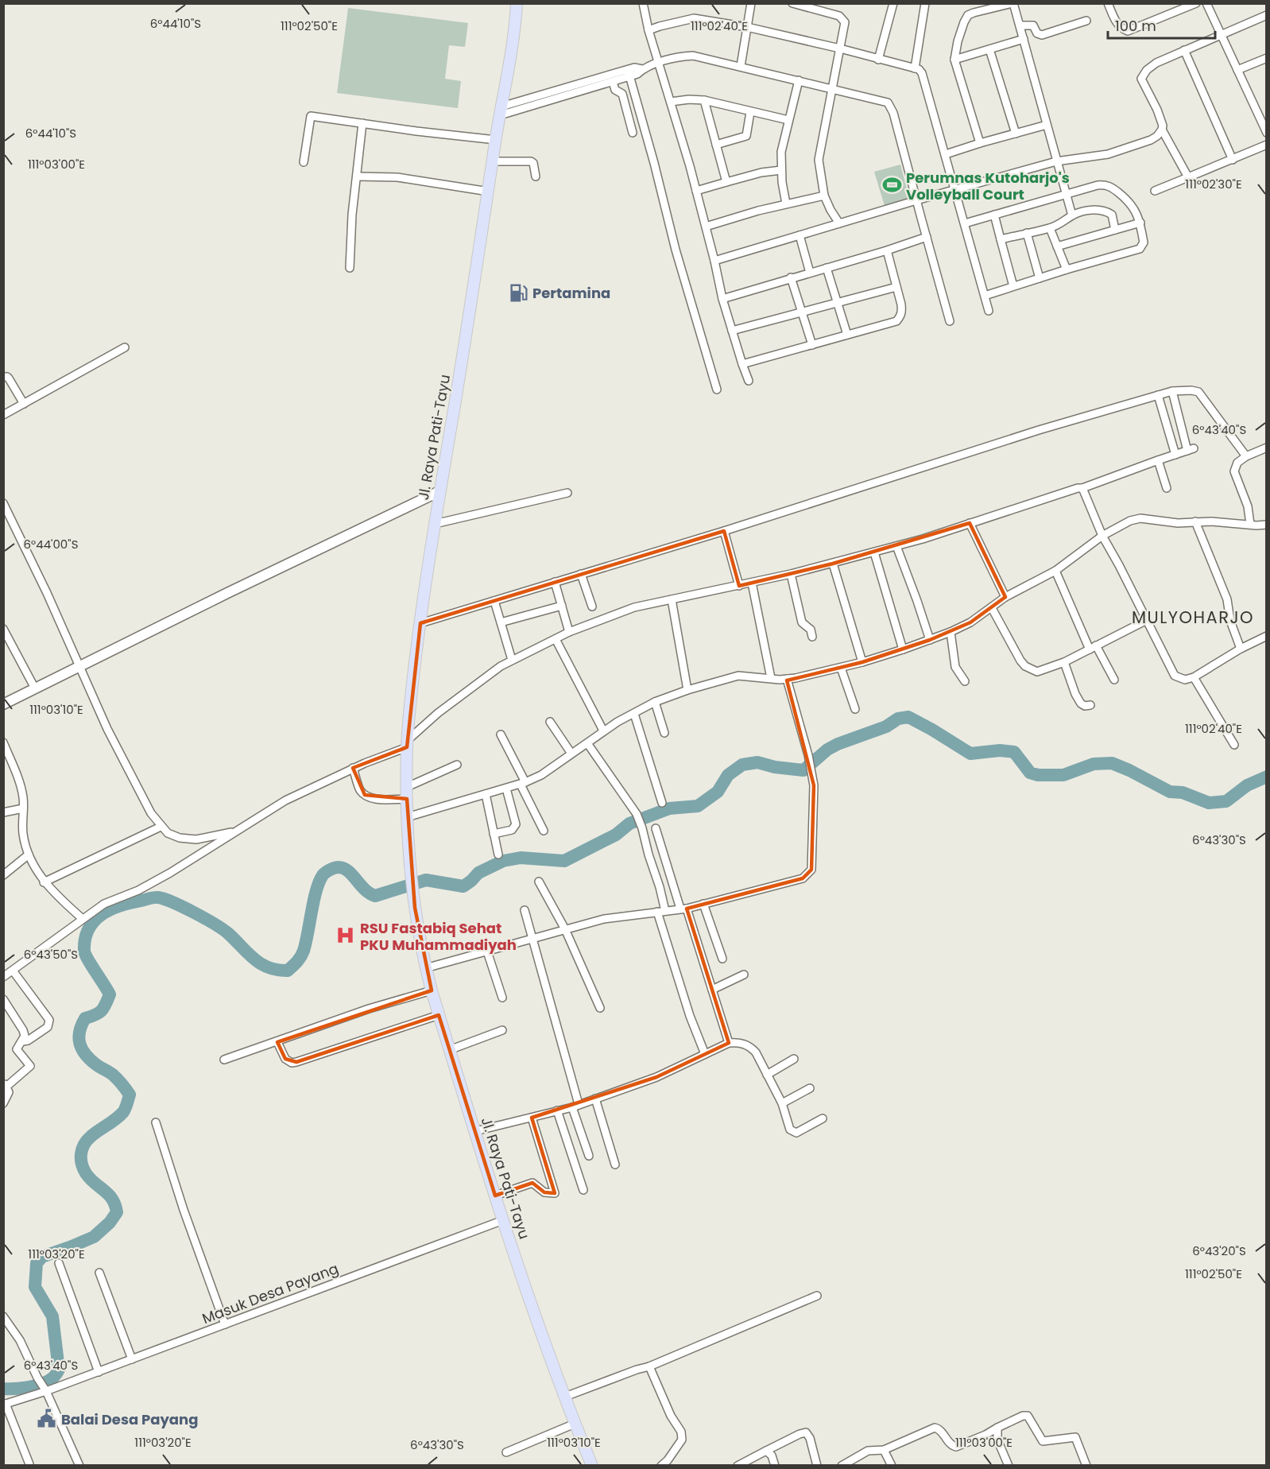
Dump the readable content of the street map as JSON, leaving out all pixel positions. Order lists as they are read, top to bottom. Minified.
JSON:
{"streets":{"main road":["Jl. Raya Pati-Tayu"],"street":["Masuk Desa Payang"]},"crossings":[["Jl. Raya Pati-Tayu","Masuk Desa Payang"]],"districts":["MULYOHARJO"],"places":{"sports":["Perumnas Kutoharjo's Volleyball Court"],"fuel station":["Pertamina"],"hospital":["RSU Fastabiq Sehat PKU Muhammadiyah"],"public building":["Balai Desa Payang"]},"scale_bar":"100 m","coordinates":["6°44'10\"S","111°02'50\"E","111°02'40\"E","111°03'00\"E","111°02'30\"E","6°43'40\"S","6°44'00\"S","111°03'10\"E","6°43'30\"S","6°43'50\"S","6°43'20\"S","111°03'20\"E"]}
